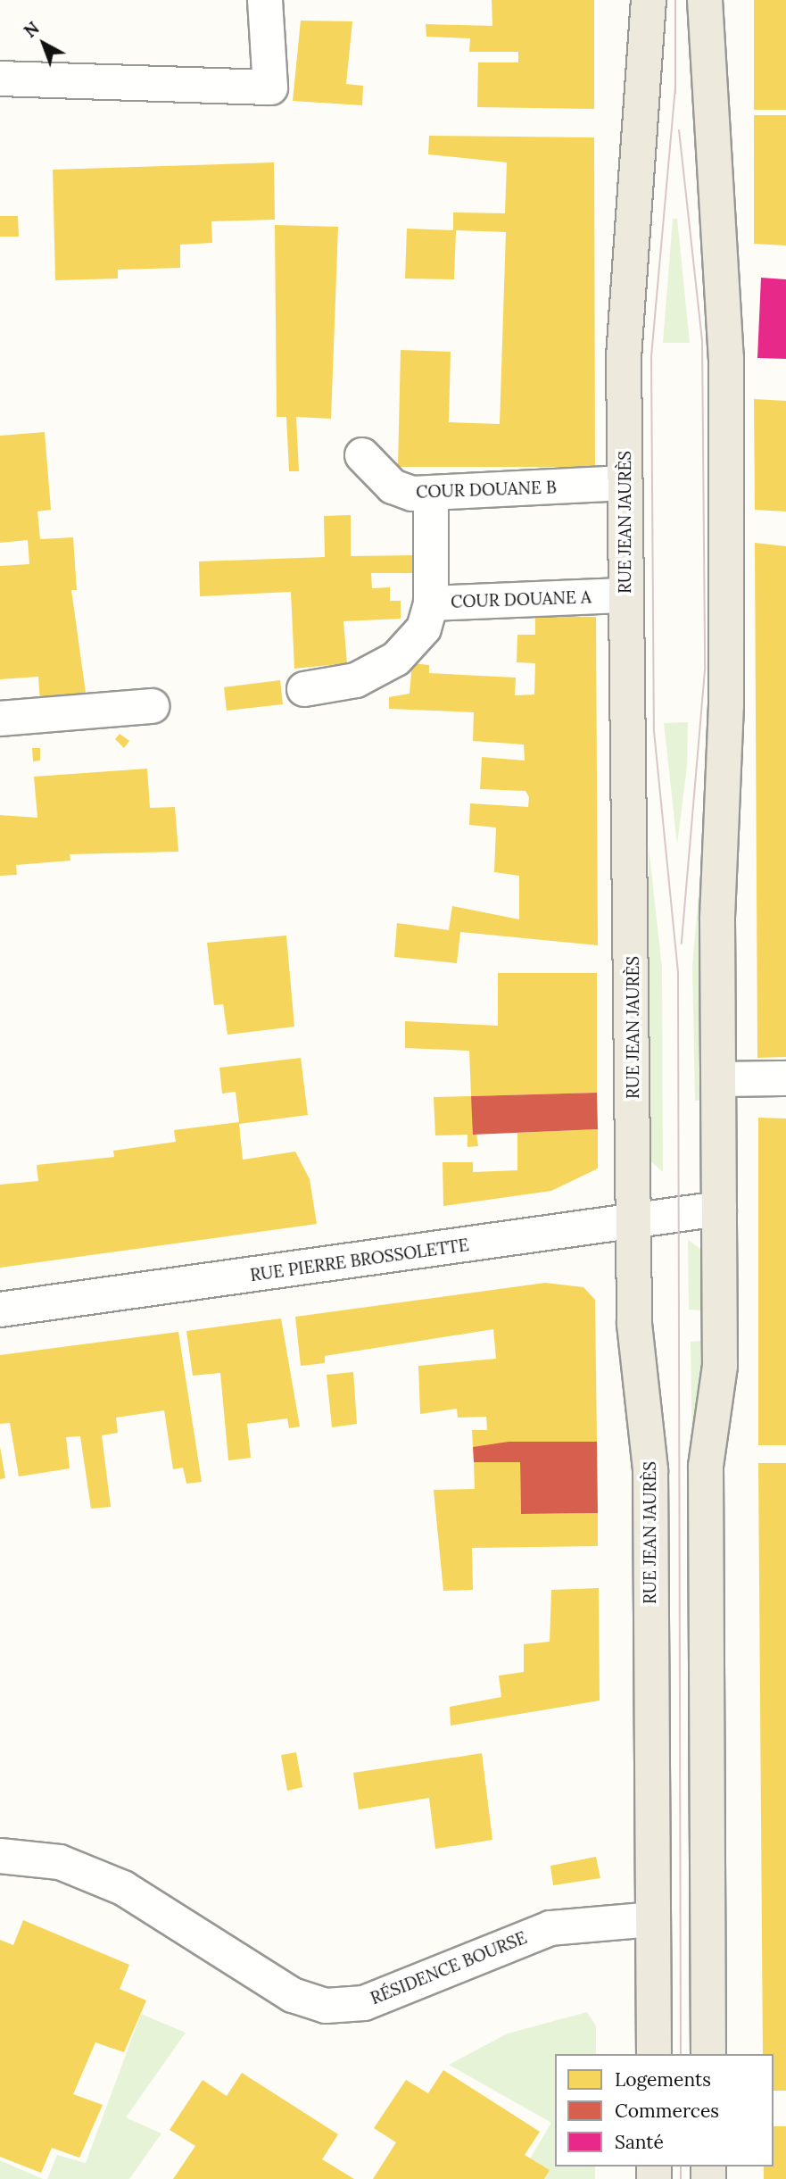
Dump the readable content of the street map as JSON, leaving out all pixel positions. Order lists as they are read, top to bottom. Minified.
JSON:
{"streets":{"main road":["RUE JEAN JAURÈS"],"street":["COUR DOUANE B","COUR DOUANE A","RUE PIERRE BROSSOLETTE","RÉSIDENCE BOURSE"]},"crossings":[["COUR DOUANE B","RUE JEAN JAURÈS"],["RUE JEAN JAURÈS","COUR DOUANE A"],["RUE JEAN JAURÈS","RUE PIERRE BROSSOLETTE"],["RUE JEAN JAURÈS","RÉSIDENCE BOURSE"]],"legend":["Logements","Commerces","Santé"],"north":"top left"}
